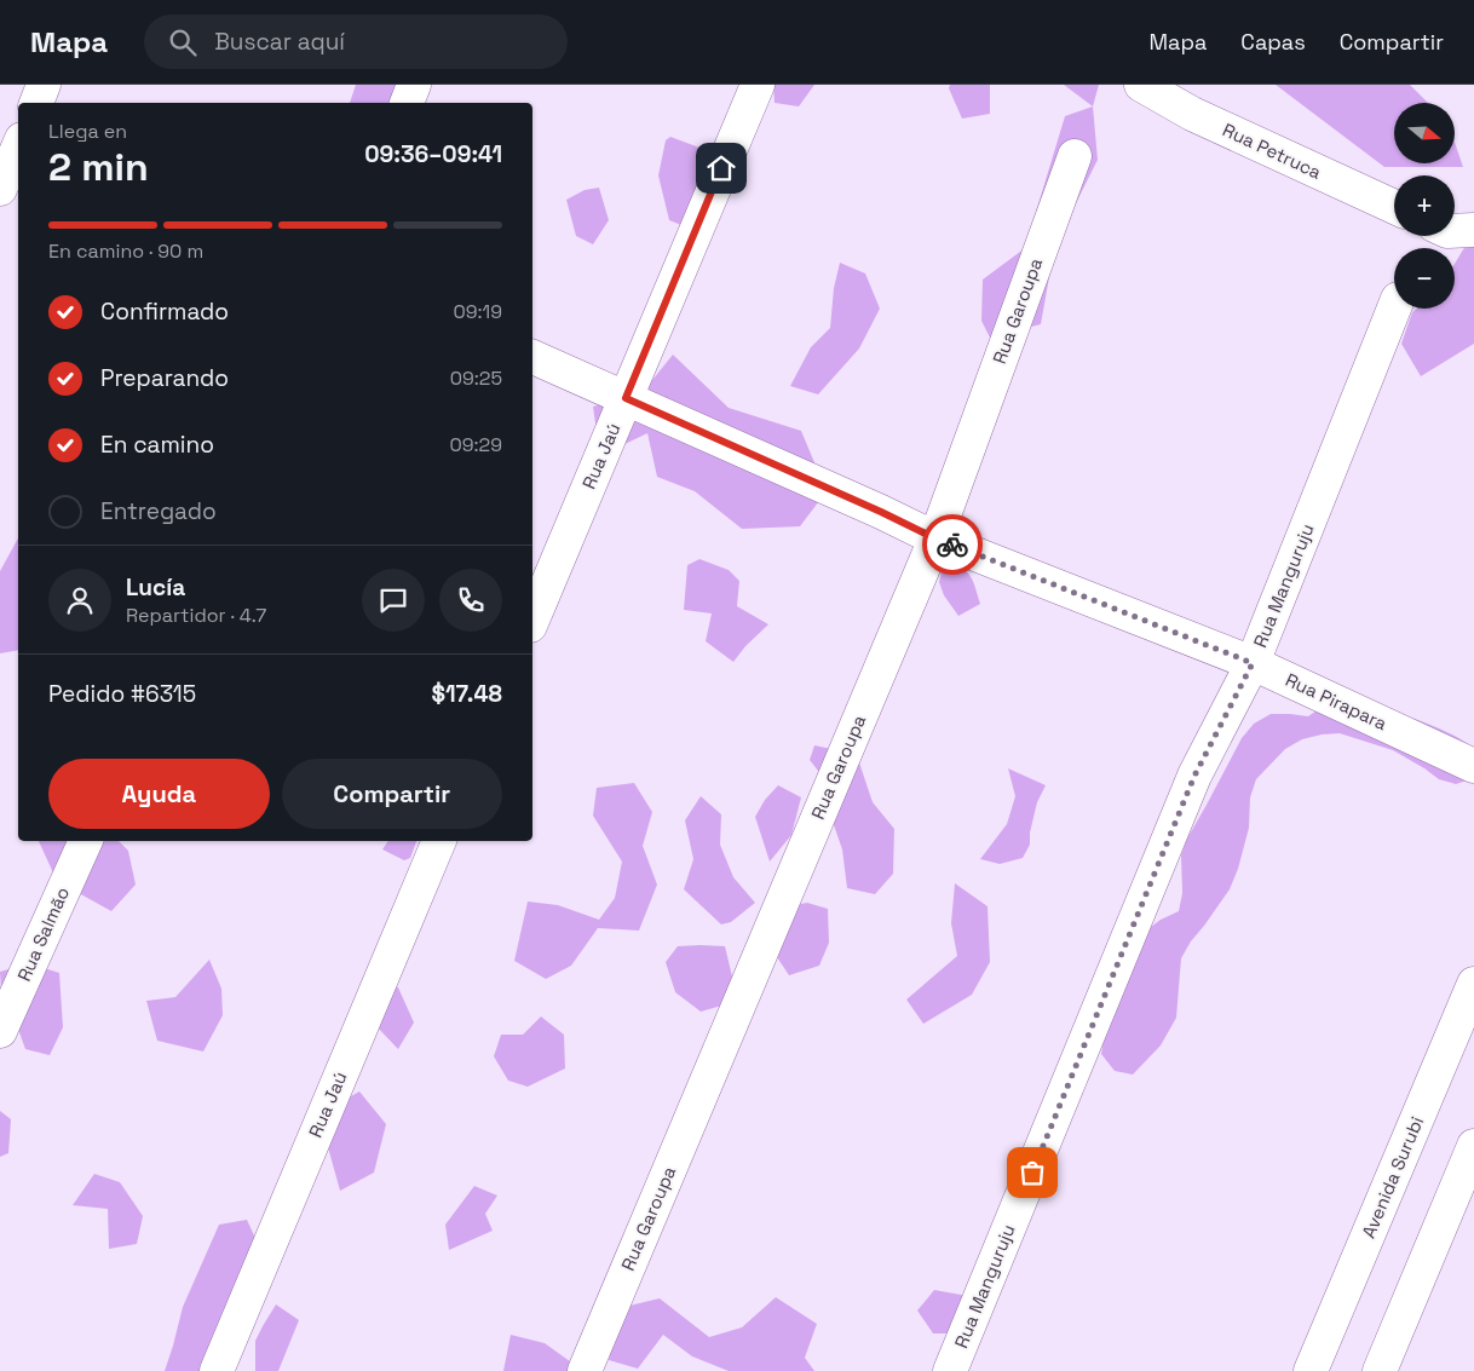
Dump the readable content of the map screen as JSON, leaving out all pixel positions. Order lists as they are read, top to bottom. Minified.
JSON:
{"streets":{"street":["Rua Petruca","Rua Garoupa","Rua Jaú","Rua Manguruju","Rua Pirapara","Rua Salmão","Avenida Surubi"]},"crossings":[["Rua Garoupa","Rua Pirapara"],["Rua Jaú","Rua Pirapara"],["Rua Manguruju","Rua Pirapara"]],"north":"right","page":{"header":"Mapa","search":"Buscar aquí","nav":["Mapa","Capas","Compartir"],"map_buttons":["+","−"],"heading":["2 min","Llega en","09:36–09:41"],"panel":["Lucía","Repartidor · 4.7","Pedido #6315","$17.48"],"bar":"En camino · 90 m","list":[["Confirmado","09:19"],["Preparando","09:25"],["En camino","09:29"],"Entregado"],"buttons":["Ayuda","Compartir"]}}
